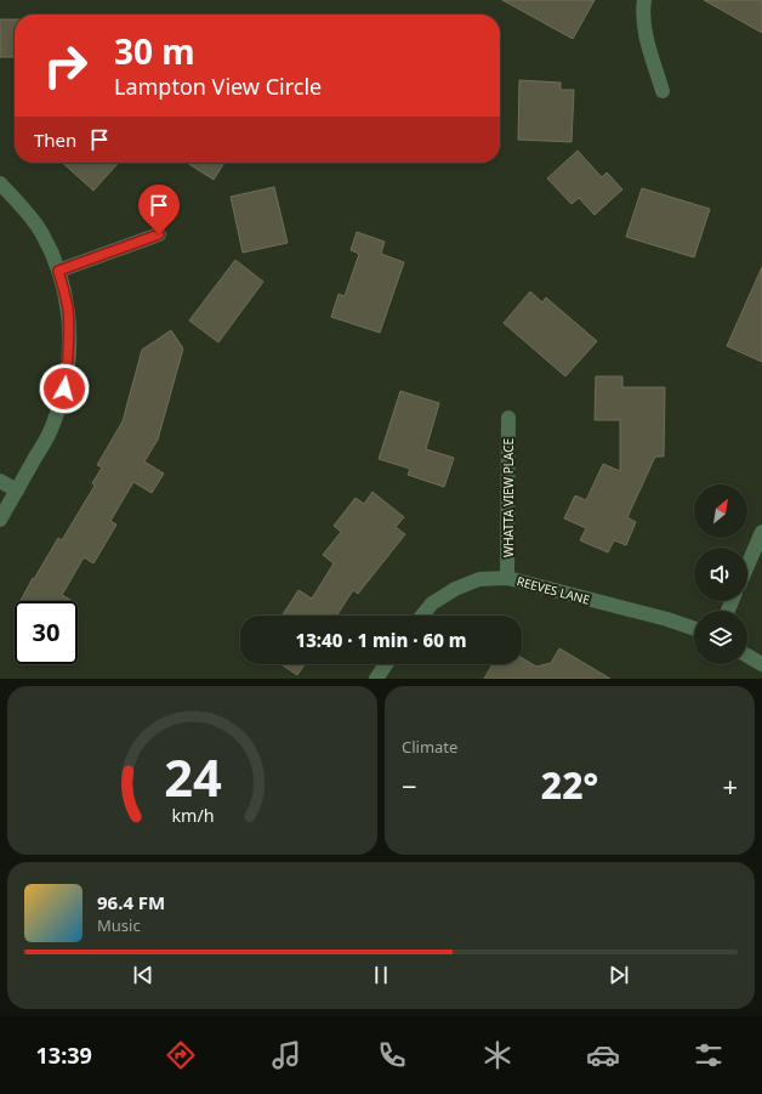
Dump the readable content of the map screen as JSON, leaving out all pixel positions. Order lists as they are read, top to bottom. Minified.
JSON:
{"streets":{"street":["WHATTA VIEW PLACE","REEVES LANE"]},"crossings":[["WHATTA VIEW PLACE","REEVES LANE"]],"north":"top right","page":{"turn":["30 m","Lampton View Circle"],"then":"Then","limit":"30","trip":"13:40 · 1 min · 60 m","tile":"Climate","heat":["−","22°","+"],"song":["96.4 FM","Music"],"tabs":"13:39","gauge":["24","km/h"]}}
